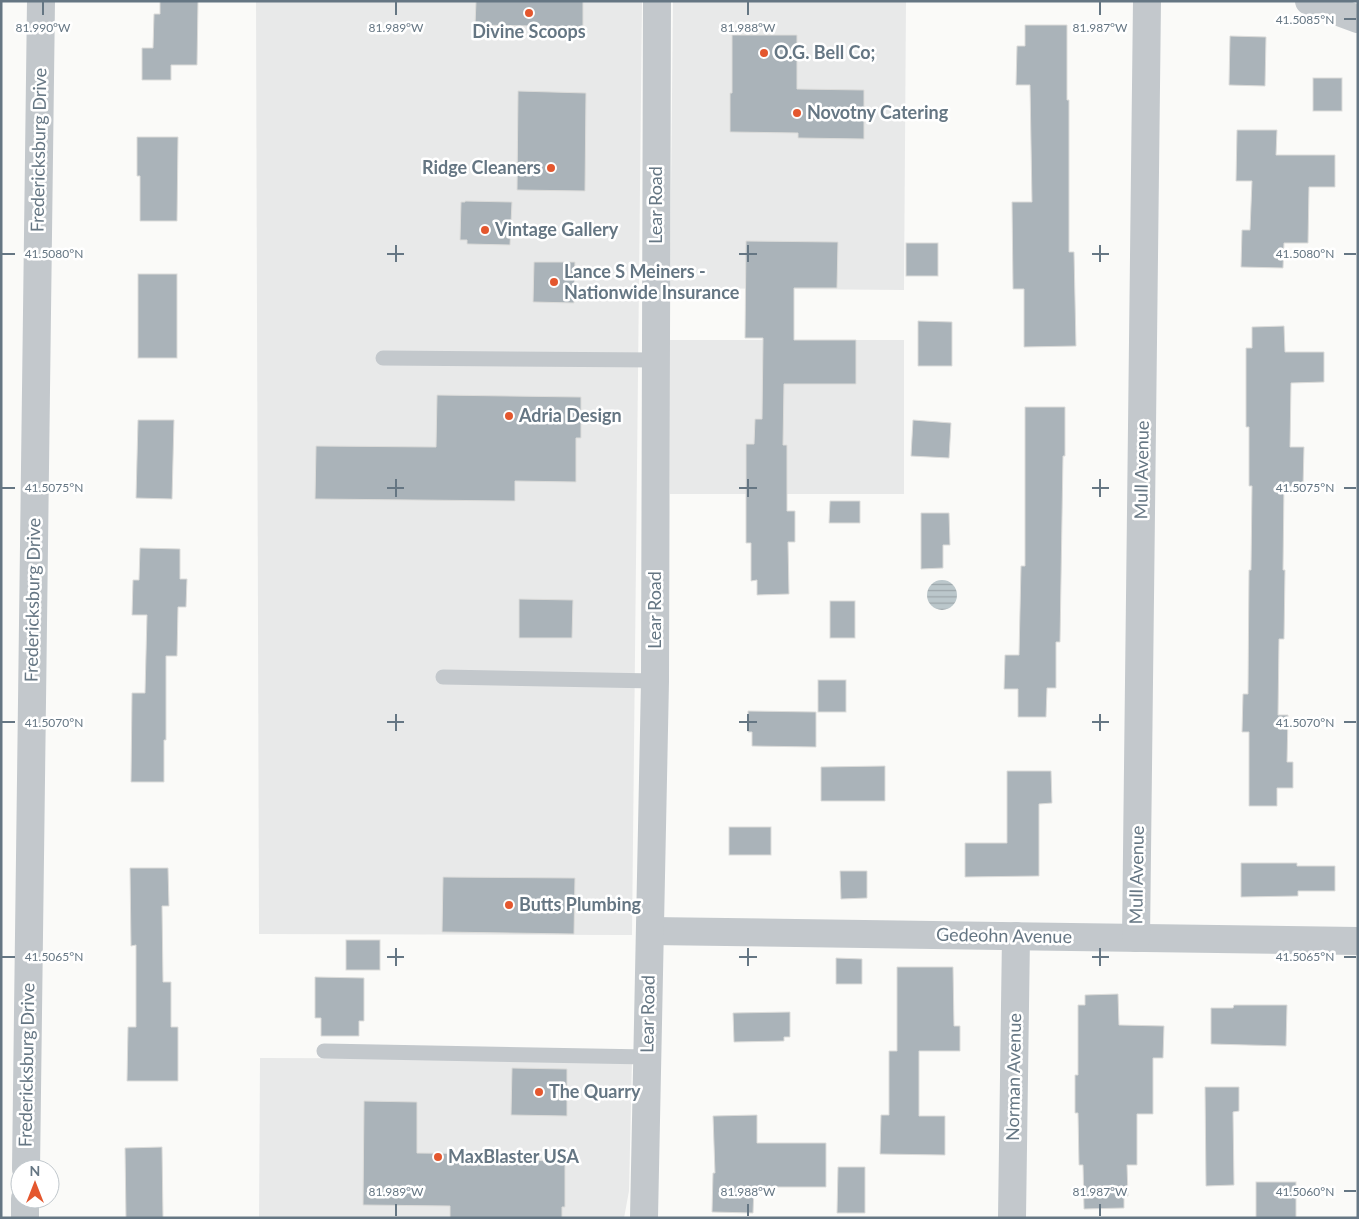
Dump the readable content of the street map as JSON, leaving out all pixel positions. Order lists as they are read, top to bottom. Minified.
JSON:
{"streets":{"street":["Fredericksburg Drive","Lear Road","Mull Avenue","Gedeohn Avenue","Norman Avenue"]},"crossings":[["Lear Road","Gedeohn Avenue"],["Mull Avenue","Gedeohn Avenue"],["Gedeohn Avenue","Norman Avenue"]],"places":["Divine Scoops","O.G. Bell Co;","Novotny Catering","Ridge Cleaners","Vintage Gallery","Lance S Meiners - Nationwide Insurance","Adria Design","Butts Plumbing","The Quarry","MaxBlaster USA"],"north":"top","coordinates":["41.5085°N","81.990°W","81.989°W","81.988°W","81.987°W","41.5080°N","41.5075°N","41.5070°N","41.5065°N","41.5060°N"]}
